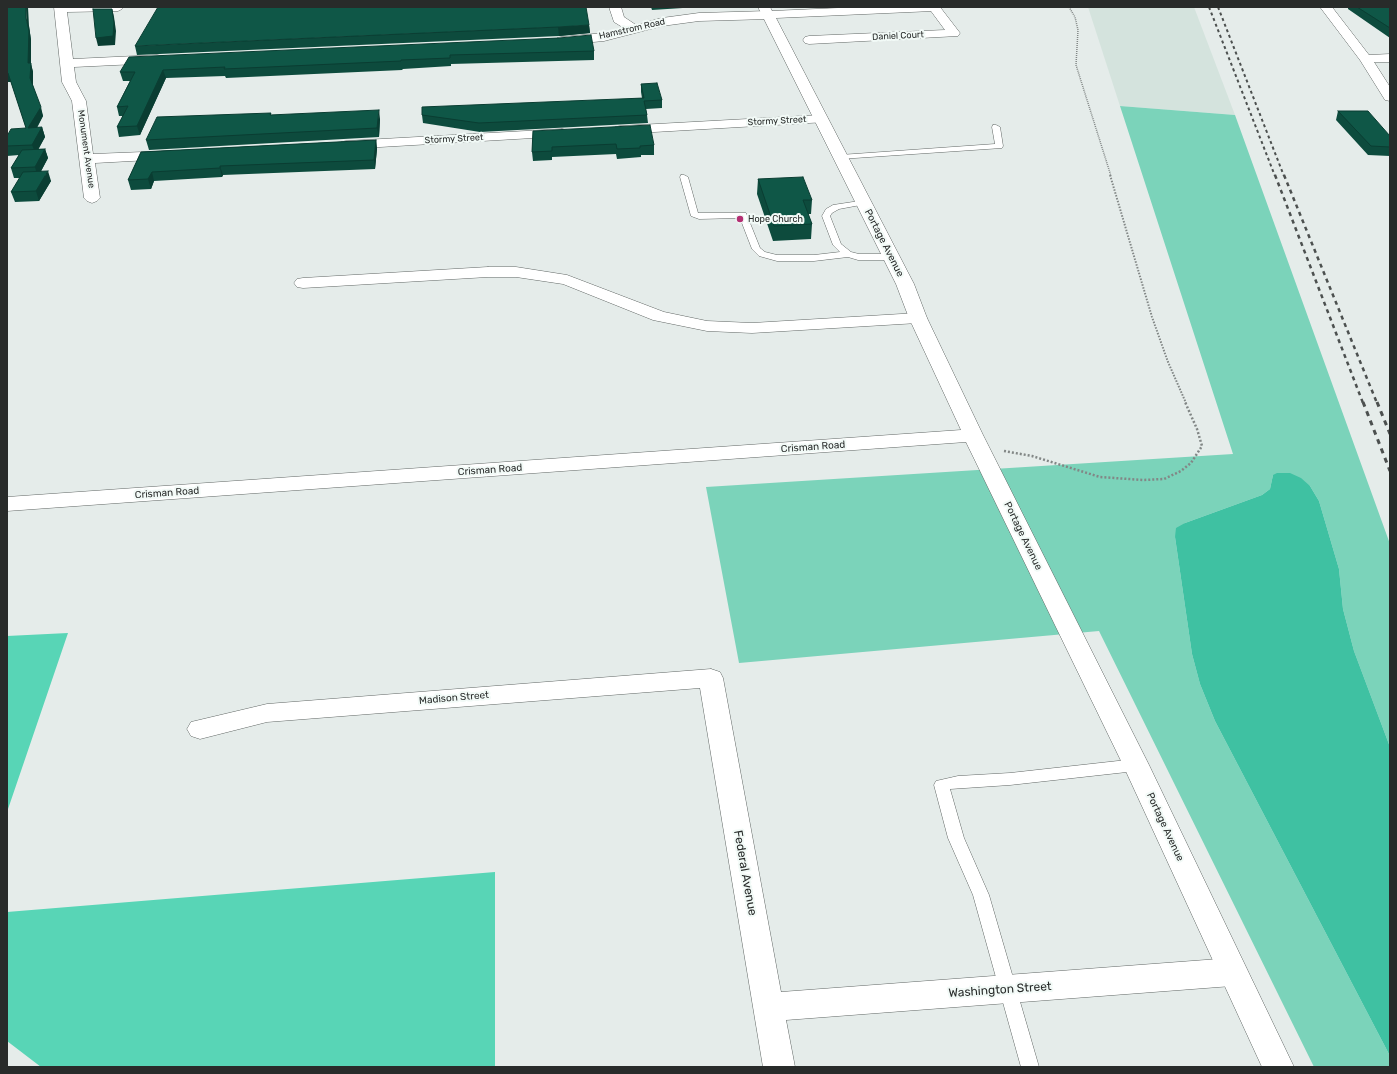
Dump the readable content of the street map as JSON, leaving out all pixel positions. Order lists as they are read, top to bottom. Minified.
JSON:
{"streets":{"street":["Hamstrom Road","Daniel Court","Stormy Street","Monument Avenue","Portage Avenue","Crisman Road","Madison Street","Federal Avenue","Washington Street"]},"crossings":[["Hamstrom Road","Daniel Court"],["Hamstrom Road","Portage Avenue"],["Stormy Street","Portage Avenue"],["Portage Avenue","Crisman Road"],["Portage Avenue","Washington Street"],["Madison Street","Federal Avenue"],["Federal Avenue","Washington Street"]],"places":["Hope Church"]}
